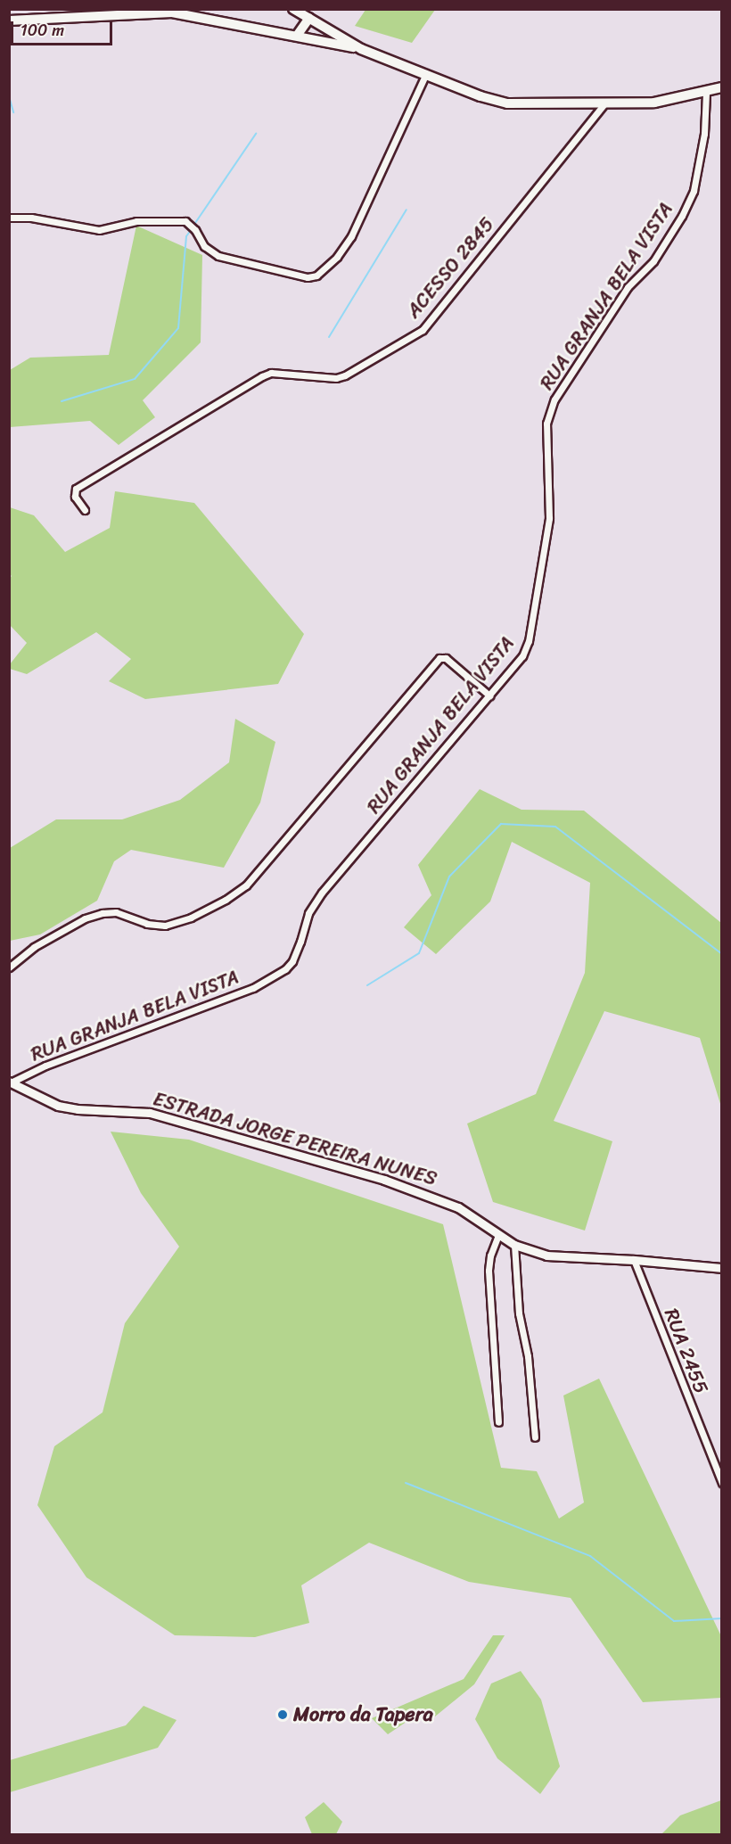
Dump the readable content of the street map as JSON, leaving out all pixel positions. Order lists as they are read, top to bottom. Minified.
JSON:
{"streets":{"street":["ACESSO 2845","RUA GRANJA BELA VISTA","ESTRADA JORGE PEREIRA NUNES","RUA 2455"]},"crossings":[["RUA GRANJA BELA VISTA","ESTRADA JORGE PEREIRA NUNES"],["ESTRADA JORGE PEREIRA NUNES","RUA 2455"]],"places":["Morro da Tapera"],"scale_bar":"100 m"}
